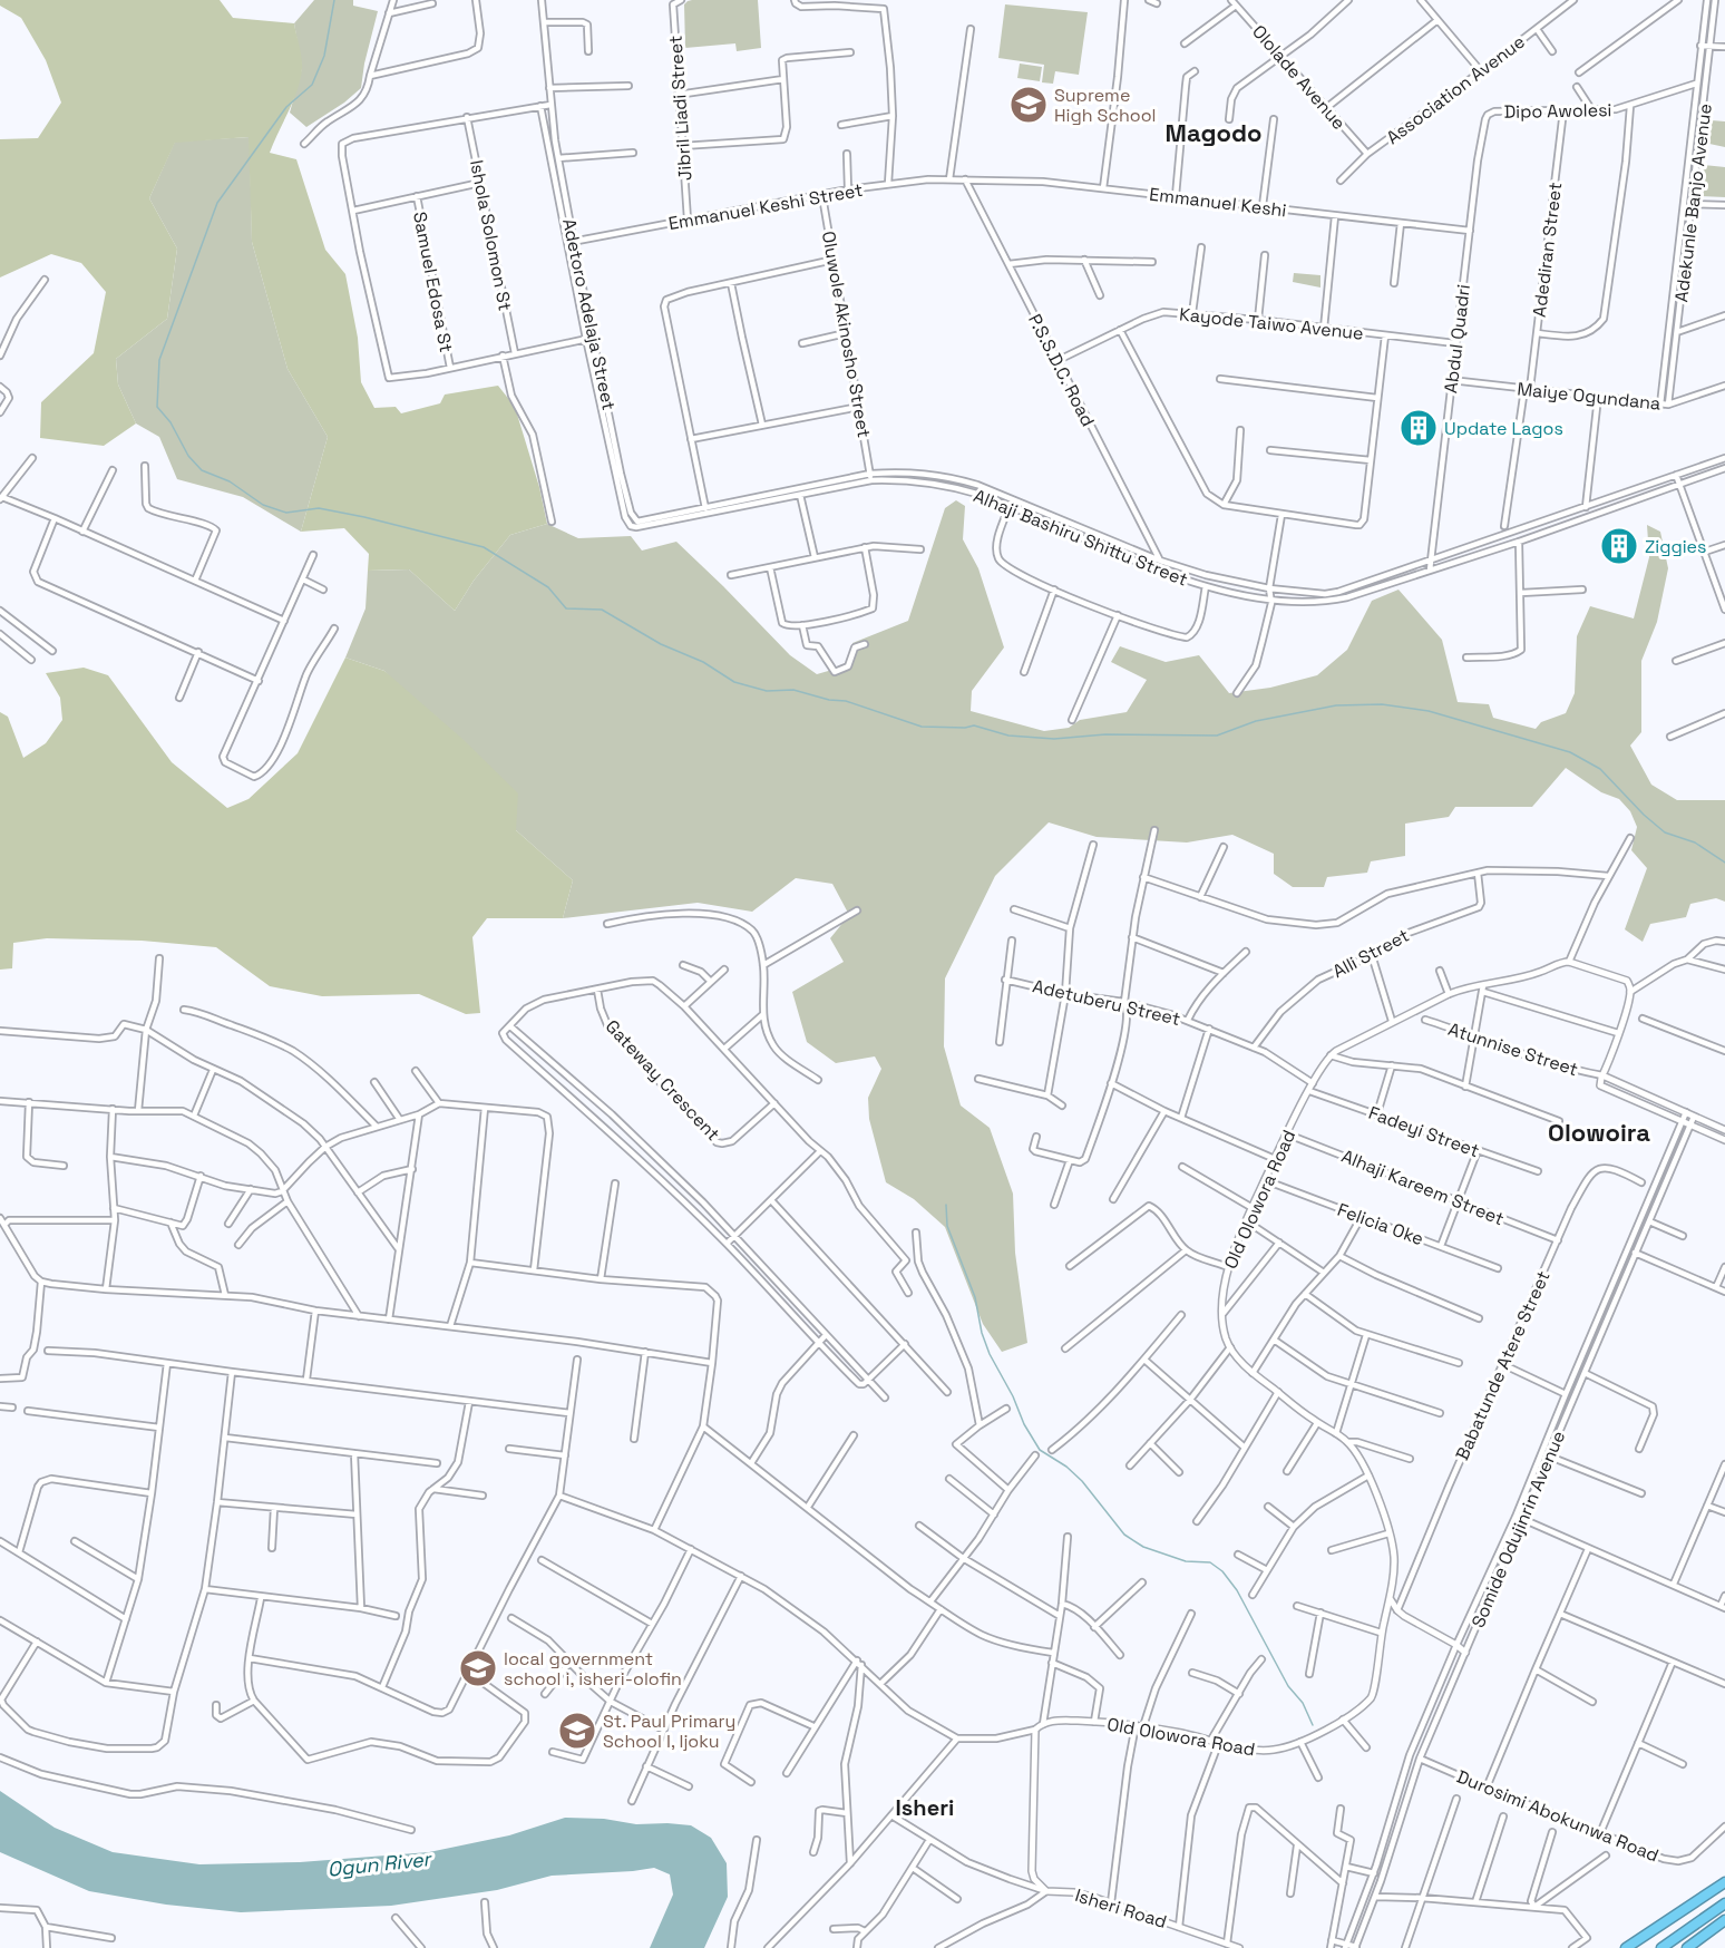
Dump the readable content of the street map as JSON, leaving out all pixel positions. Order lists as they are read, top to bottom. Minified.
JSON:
{"streets":{"street":["Ololade Avenue","Association Avenue","Jibril Liadi Street","Dipo Awolesi","Emmanuel Keshi","Adekunle Banjo Avenue","Emmanuel Keshi Street","Ishola Solomon St","Adediran Street","Samuel Edosa St","Adetoro Adelaja Street","Kayode Taiwo Avenue","Oluwole Akinosho Street","Abdul Quadri","P.S.S.D.C. Road","Maiye Ogundana","Alhaji Bashiru Shittu Street","Alli Street","Adetuberu Street","Atunnise Street","Gateway Crescent","Fadeyi Street","Alhaji Kareem Street","Old Olowora Road","Felicia Oke","Babatunde Atere Street","Somide Odujinrin Avenue","Durosimi Abokunwa Road","Isheri Road"]},"crossings":[["Ololade Avenue","Association Avenue"],["Jibril Liadi Street","Emmanuel Keshi Street"],["Dipo Awolesi","Adekunle Banjo Avenue"],["Dipo Awolesi","Adediran Street"],["Dipo Awolesi","Abdul Quadri"],["Emmanuel Keshi","Emmanuel Keshi Street"],["Emmanuel Keshi","Abdul Quadri"],["Emmanuel Keshi","P.S.S.D.C. Road"],["Adekunle Banjo Avenue","Maiye Ogundana"],["Emmanuel Keshi Street","Adetoro Adelaja Street"],["Emmanuel Keshi Street","Oluwole Akinosho Street"],["Emmanuel Keshi Street","P.S.S.D.C. Road"],["Adediran Street","Maiye Ogundana"],["Adetoro Adelaja Street","Alhaji Bashiru Shittu Street"],["Kayode Taiwo Avenue","Abdul Quadri"],["Kayode Taiwo Avenue","P.S.S.D.C. Road"],["Oluwole Akinosho Street","Alhaji Bashiru Shittu Street"],["Abdul Quadri","Maiye Ogundana"],["Abdul Quadri","Alhaji Bashiru Shittu Street"],["P.S.S.D.C. Road","Alhaji Bashiru Shittu Street"],["Alli Street","Adetuberu Street"],["Adetuberu Street","Old Olowora Road"],["Fadeyi Street","Old Olowora Road"],["Alhaji Kareem Street","Old Olowora Road"],["Alhaji Kareem Street","Babatunde Atere Street"],["Old Olowora Road","Felicia Oke"],["Somide Odujinrin Avenue","Durosimi Abokunwa Road"]],"districts":["Magodo","Olowoira","Isheri"],"water":["Ogun River"],"places":{"school or university":["Supreme High School","local government school i, isheri-olofin","St. Paul Primary School I, Ijoku"],"building":["Update Lagos","Ziggies"]}}
